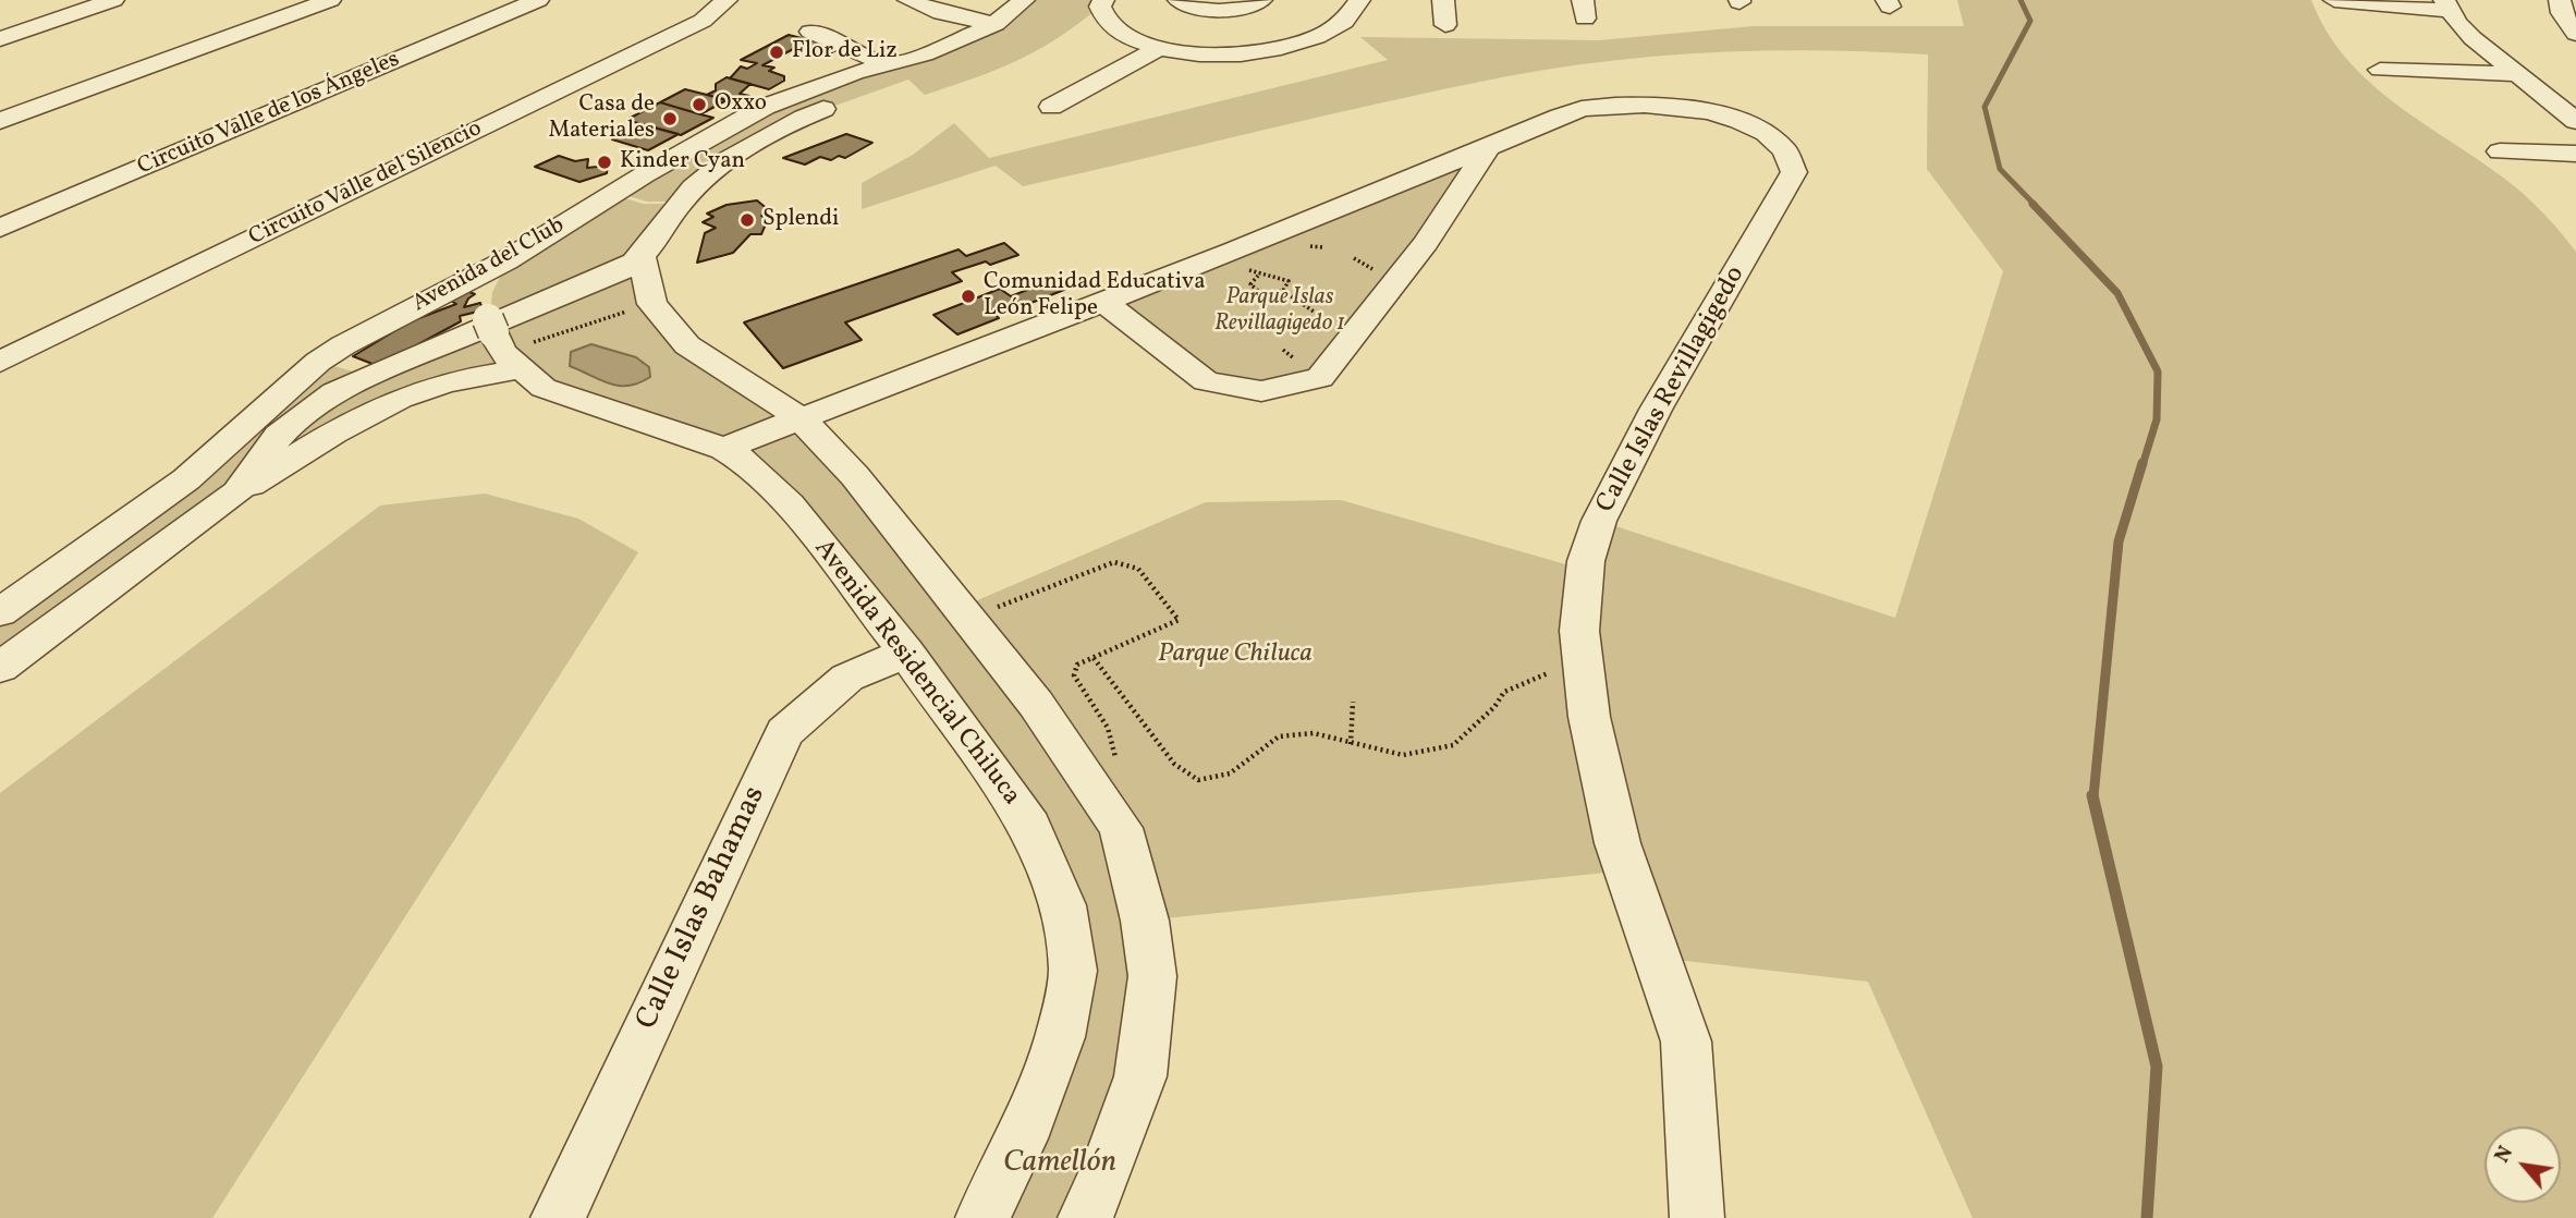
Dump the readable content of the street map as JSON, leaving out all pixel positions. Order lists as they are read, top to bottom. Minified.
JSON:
{"streets":{"street":["Circuito Valle de los Ángeles","Circuito Valle del Silencio","Avenida del Club","Calle Islas Revillagigedo","Avenida Residencial Chiluca","Calle Islas Bahamas"]},"crossings":[["Avenida del Club","Avenida Residencial Chiluca"],["Calle Islas Revillagigedo","Avenida Residencial Chiluca"],["Avenida Residencial Chiluca","Calle Islas Bahamas"]],"parks":["Parque Islas Revillagigedo 1","Parque Chiluca","Camellón"],"places":["Flor de Liz","Oxxo","Casa de Materiales","Kinder Cyan","Splendi","Comunidad Educativa León Felipe"],"north":"top left"}
